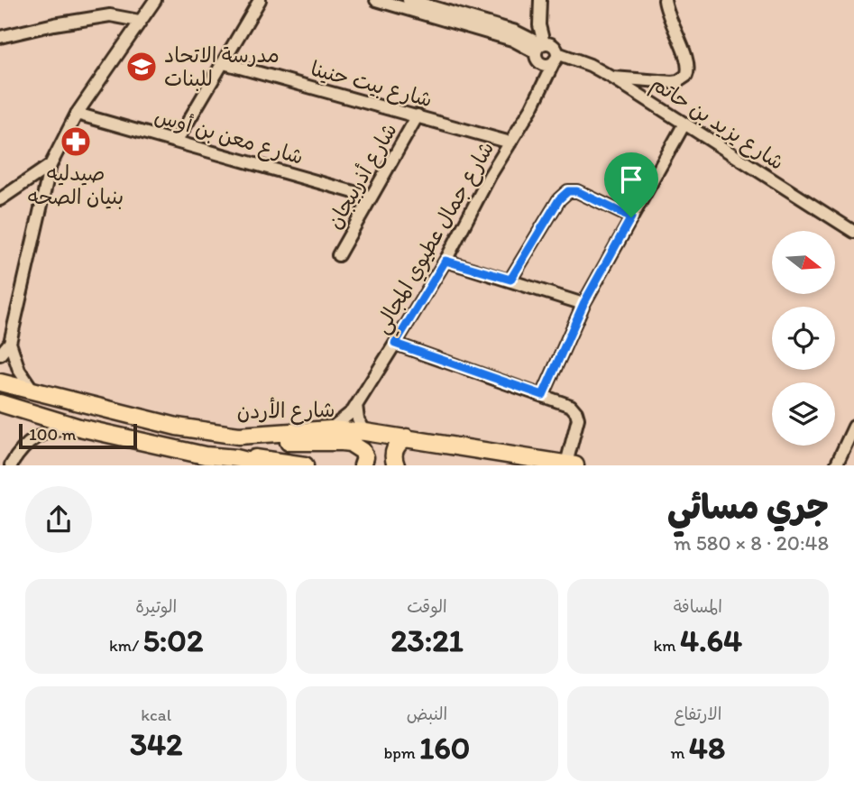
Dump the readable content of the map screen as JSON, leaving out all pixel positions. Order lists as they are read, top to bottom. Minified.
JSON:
{"streets":{"highway":["شارع الأردن"],"street":["شارع بيت حنينا","شارع يزيد بن حاتم","شارع معن بن أوس","شارع أذربيجان","شارع جمال عطيوي المجالي"]},"crossings":[["شارع بيت حنينا","شارع أذربيجان"],["شارع بيت حنينا","شارع جمال عطيوي المجالي"],["شارع يزيد بن حاتم","شارع جمال عطيوي المجالي"],["شارع معن بن أوس","شارع أذربيجان"],["شارع جمال عطيوي المجالي","شارع الأردن"]],"places":{"school or university":["مدرسة الاتحاد للبنات"],"pharmacy":["صيدليه بنيان الصحه"]},"scale_bar":"100 m","north":"right","page":{"scale":"100 m","heading":["جري مسائي","20:48 · 8 × 580 m"],"stats":[["المسافة","4.64 km"],["الوقت","23:21"],["الوتيرة","5:02 /km"],["الارتفاع","48 m"],["النبض","160 bpm"],["kcal","342"]]}}
